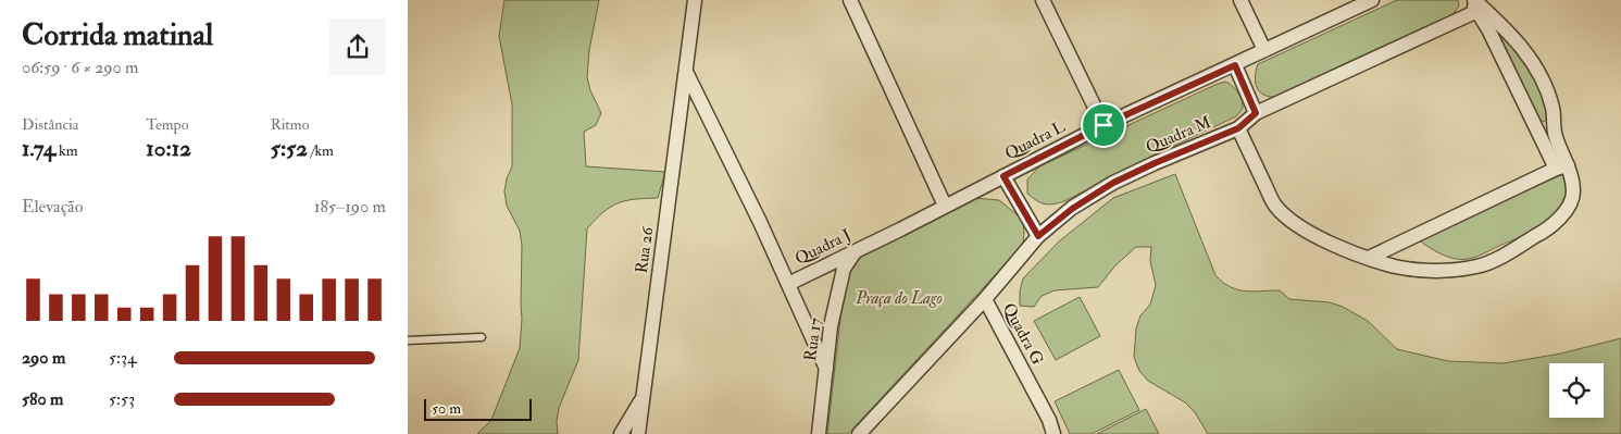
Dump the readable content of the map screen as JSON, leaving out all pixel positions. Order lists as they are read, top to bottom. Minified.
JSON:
{"streets":{"street":["Quadra M","Quadra L","Quadra J","Rua 26","Quadra G","Rua 17"]},"crossings":[["Quadra M","Quadra G"],["Quadra L","Quadra J"],["Quadra J","Rua 26"],["Quadra J","Rua 17"]],"parks":["Praça do Lago"],"scale_bar":"50 m","page":{"heading":["Corrida matinal","06:59 · 6 × 290 m"],"stats":[["Distância","1.74 km"],["Tempo","10:12"],["Ritmo","5:52 /km"]],"chart":["Elevação","185–190 m"],"list":[{"name":"290 m","note":"5:34"},{"name":"580 m","note":"5:53"}],"scale":"50 m"}}
